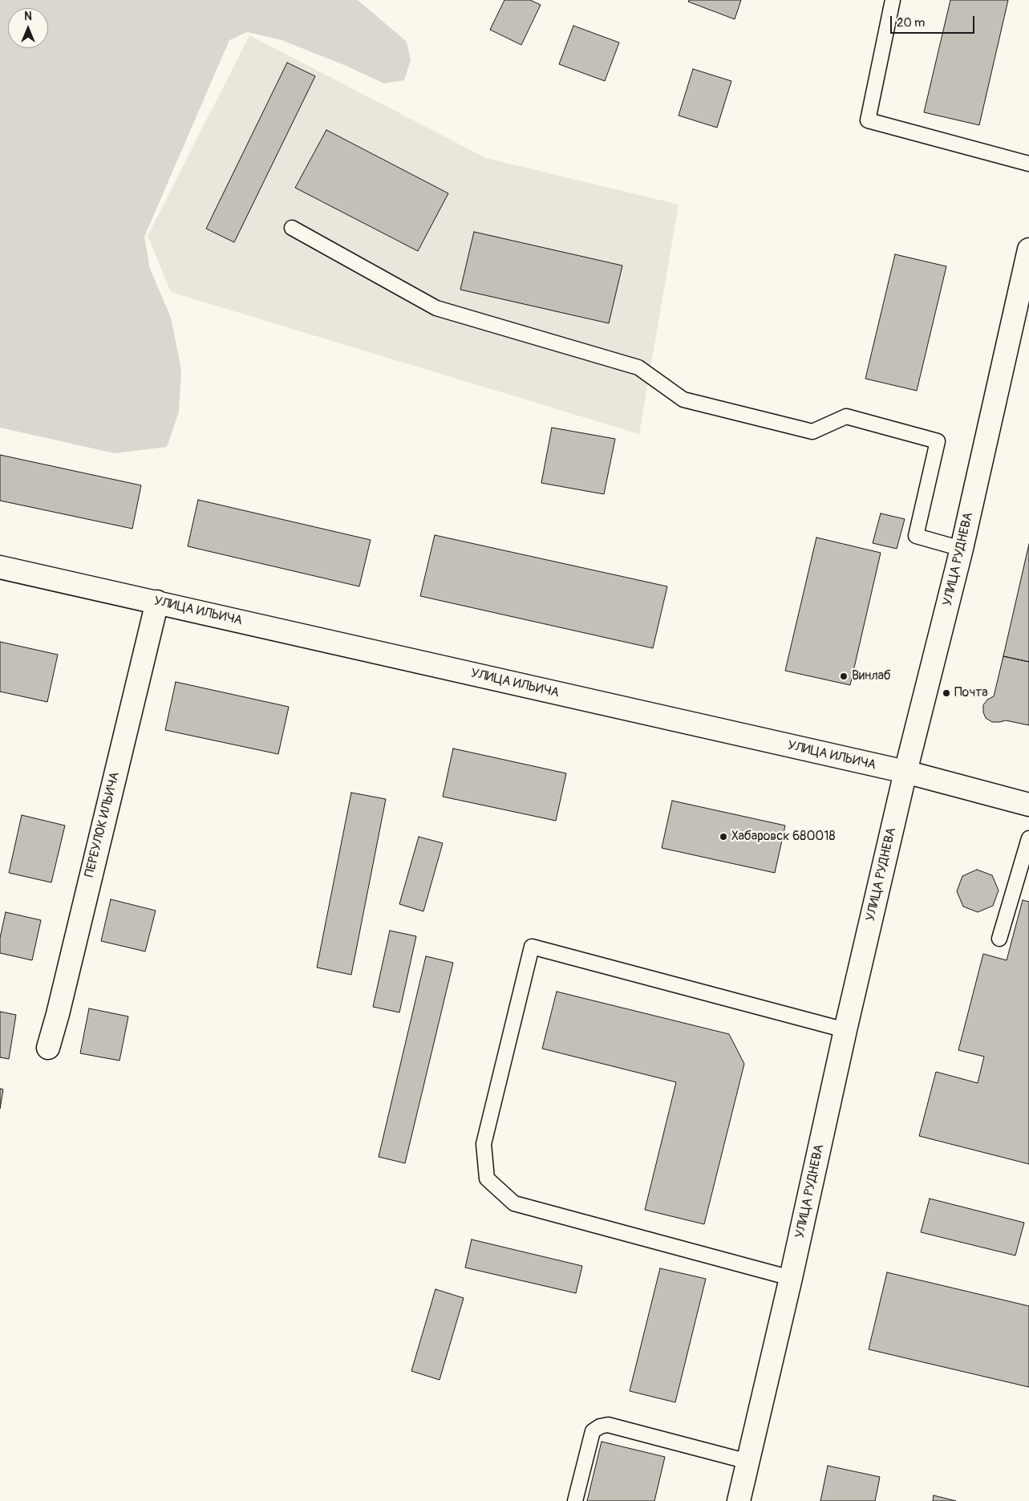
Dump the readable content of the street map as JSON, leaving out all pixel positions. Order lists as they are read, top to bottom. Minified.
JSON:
{"streets":{"street":["УЛИЦА РУДНЕВА","УЛИЦА ИЛЬИЧА","ПЕРЕУЛОК ИЛЬИЧА"]},"crossings":[["УЛИЦА РУДНЕВА","УЛИЦА ИЛЬИЧА"],["УЛИЦА ИЛЬИЧА","ПЕРЕУЛОК ИЛЬИЧА"]],"places":["Винлаб","Почта","Хабаровск 680018"],"scale_bar":"20 m","north":"top"}
